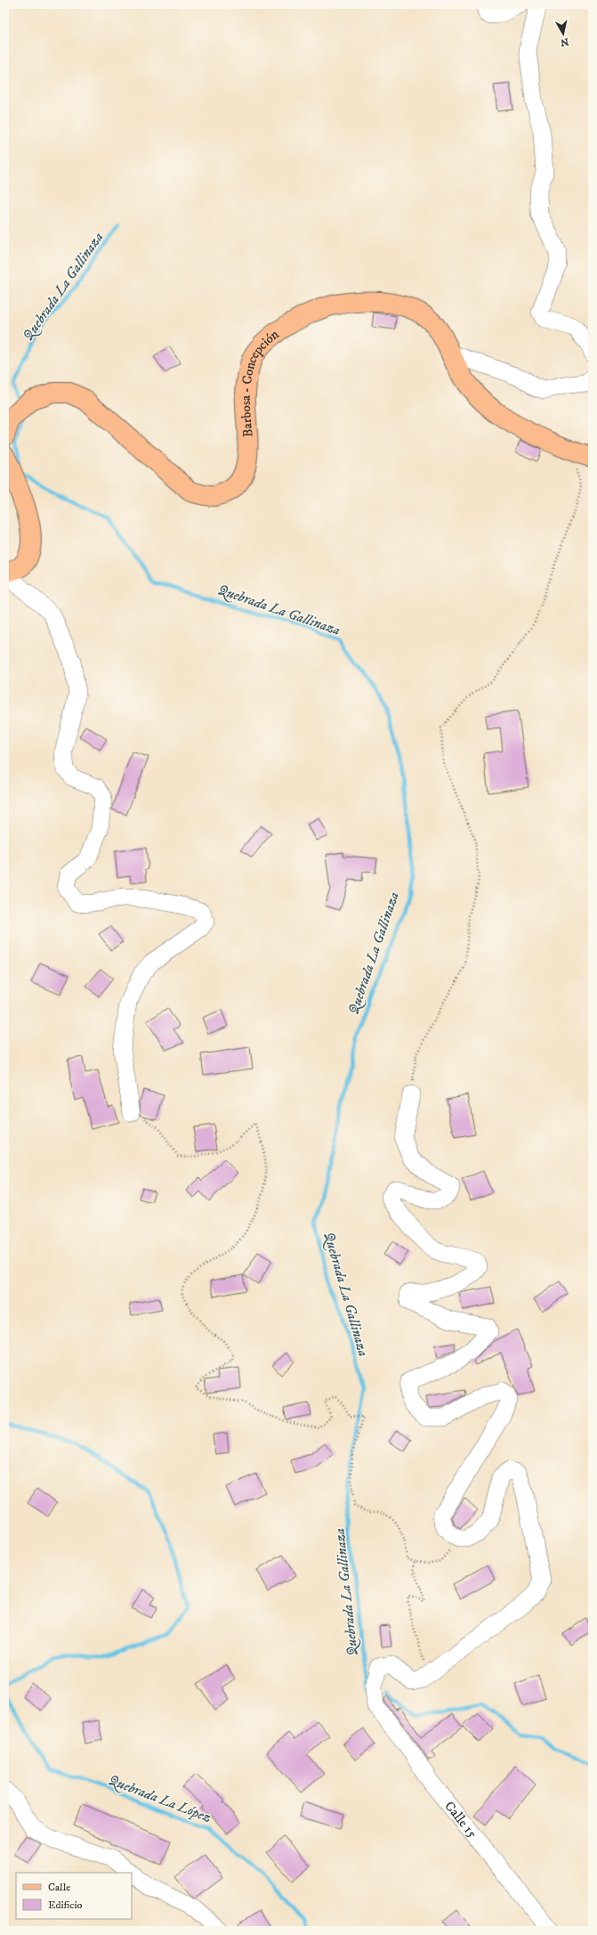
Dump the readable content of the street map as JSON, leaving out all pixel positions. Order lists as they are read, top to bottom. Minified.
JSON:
{"streets":{"main road":["Barbosa - Concepción"],"street":["Calle 15"]},"water":["Quebrada La Gallinaza","Quebrada La López"],"legend":["Calle","Edificio"],"north":"bottom"}
